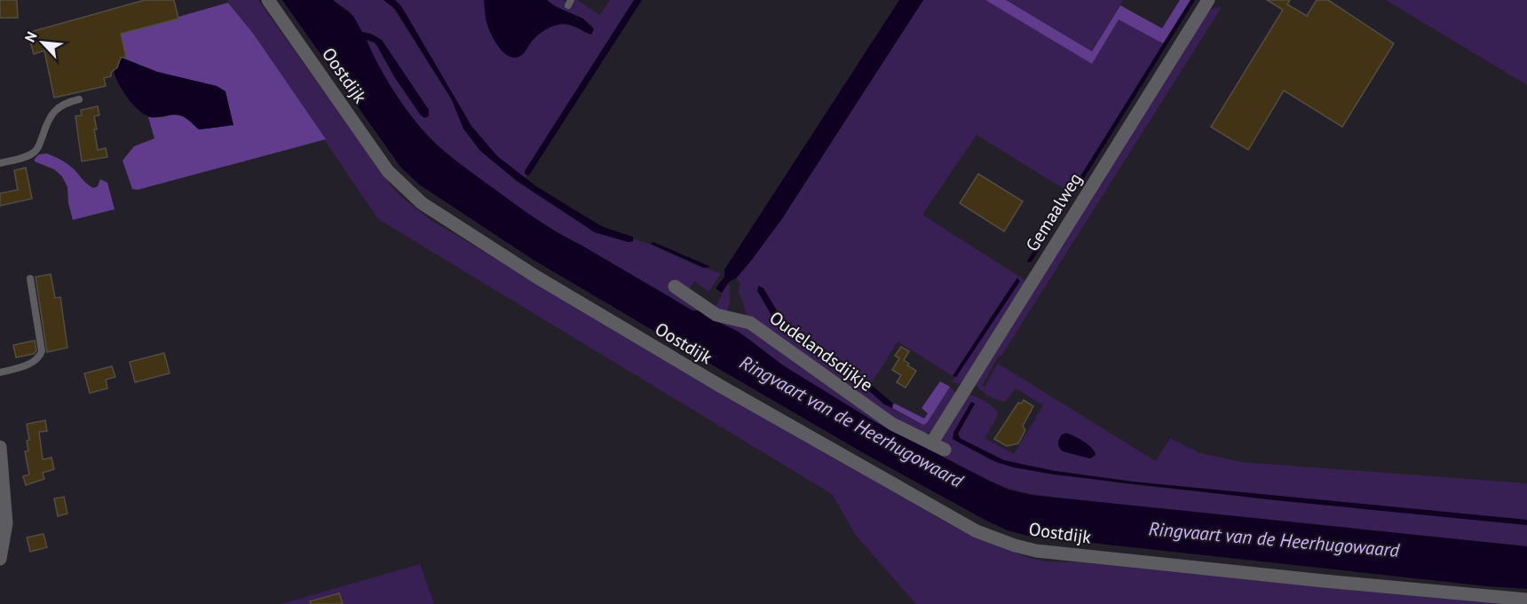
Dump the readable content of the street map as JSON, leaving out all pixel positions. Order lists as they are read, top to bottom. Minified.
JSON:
{"streets":{"street":["Oostdijk","Gemaalweg","Oudelandsdijkje"]},"crossings":[["Gemaalweg","Oudelandsdijkje"]],"water":["Ringvaart van de Heerhugowaard"],"north":"top left"}
